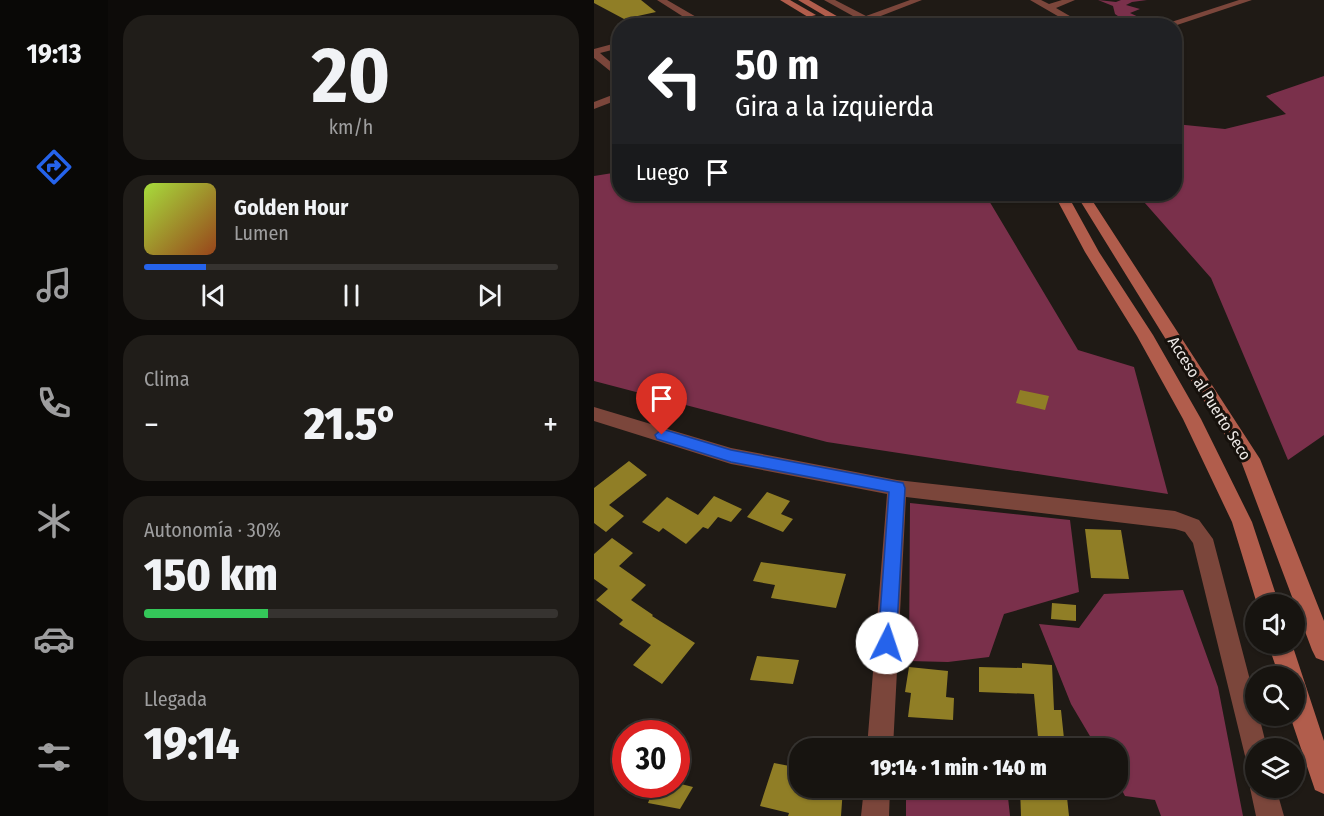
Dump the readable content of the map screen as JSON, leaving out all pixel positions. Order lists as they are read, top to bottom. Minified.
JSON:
{"streets":{"main road":["Acceso al Puerto Seco"]},"page":{"tabs":"19:13","tile":[["20","km/h"],"Clima",["Autonomía · 30%","150 km"],["Llegada","19:14"]],"turn":["50 m","Gira a la izquierda"],"then":"Luego","song":["Golden Hour","Lumen"],"heat":["−","21.5°","+"],"limit":"30","trip":"19:14 · 1 min · 140 m"}}
